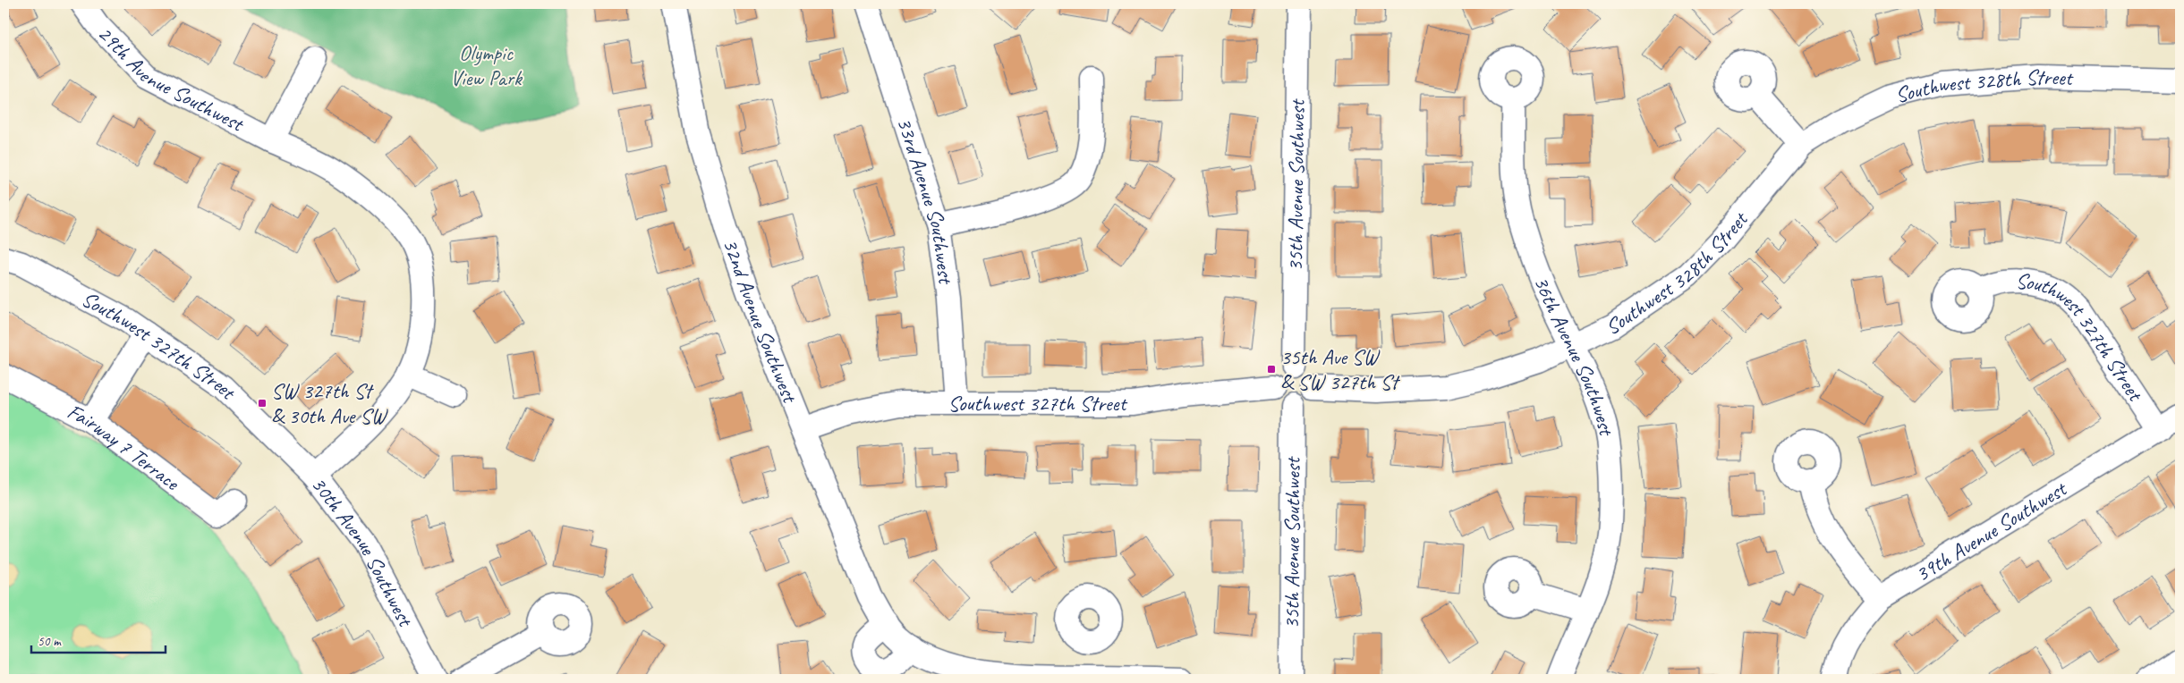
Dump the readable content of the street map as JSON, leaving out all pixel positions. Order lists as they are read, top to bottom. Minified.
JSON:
{"streets":{"street":["29th Avenue Southwest","Southwest 328th Street","35th Avenue Southwest","33rd Avenue Southwest","32nd Avenue Southwest","Southwest 327th Street","36th Avenue Southwest","Fairway 7 Terrace","39th Avenue Southwest","30th Avenue Southwest"]},"crossings":[["29th Avenue Southwest","30th Avenue Southwest"],["Southwest 328th Street","36th Avenue Southwest"],["35th Avenue Southwest","Southwest 327th Street"],["33rd Avenue Southwest","Southwest 327th Street"],["32nd Avenue Southwest","Southwest 327th Street"],["Southwest 327th Street","39th Avenue Southwest"],["Southwest 327th Street","30th Avenue Southwest"]],"parks":["Olympic View Park"],"places":{"transit":["35th Ave SW & SW 327th St","SW 327th St & 30th Ave SW"]},"scale_bar":"50 m"}
